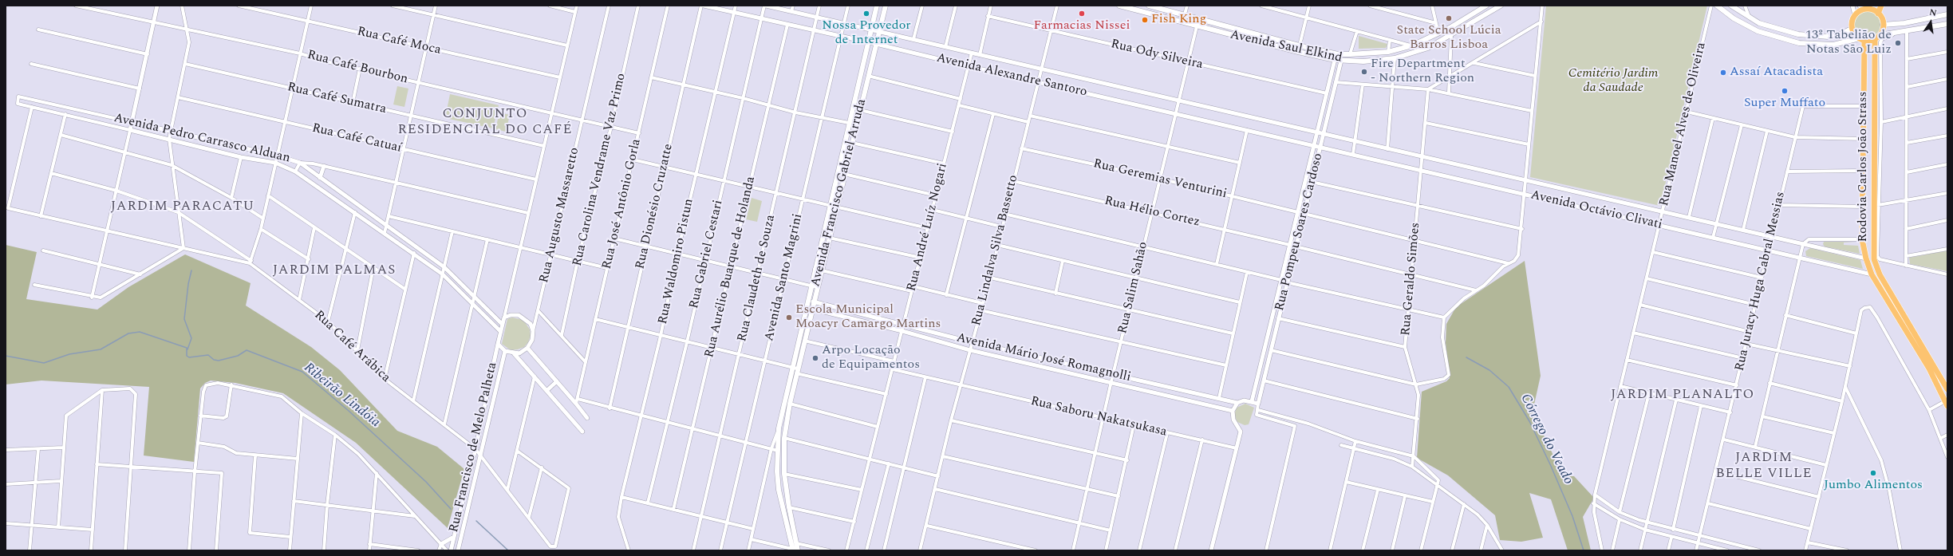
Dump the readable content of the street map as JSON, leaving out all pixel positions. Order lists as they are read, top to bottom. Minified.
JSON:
{"streets":{"highway":["Rodovia Carlos João Strass"],"main road":["Avenida Saul Elkind","Avenida Francisco Gabriel Arruda"],"street":["Rua Café Moca","Rua Ody Silveira","Rua Café Bourbon","Avenida Alexandre Santoro","Rua Café Sumatra","Rua Manoel Alves de Oliveira","Avenida Pedro Carrasco Alduan","Rua Café Catuaí","Rua Carolina Vendrame Vaz Primo","Rua Geremias Venturini","Rua José Antônio Gorla","Rua Dionésio Cruzatte","Avenida Octávio Clivati","Rua Hélio Cortez","Rua Augusto Massaretto","Rua André Luíz Nogari","Rua Pompeu Soares Cardoso","Rua Lindalva Silva Bassetto","Rua Gabriel Cestari","Rua Waldomiro Pistun","Rua Aurélio Buarque de Holanda","Avenida Santo Magrini","Rua Claudeth de Souza","Rua Geraldo Simões","Rua Juracy Huga Cabral Messias","Rua Salim Sahão","Rua Café Arábica","Avenida Mário José Romagnolli","Rua Saboru Nakatsukasa","Rua Francisco de Melo Palheta"]},"crossings":[["Avenida Saul Elkind","Rua Pompeu Soares Cardoso"],["Avenida Saul Elkind","Rua Salim Sahão"],["Rua Ody Silveira","Rua Pompeu Soares Cardoso"],["Rua Ody Silveira","Rua Lindalva Silva Bassetto"],["Rua Ody Silveira","Rua Salim Sahão"],["Rua Café Bourbon","Rua Carolina Vendrame Vaz Primo"],["Rua Café Bourbon","Rua José Antônio Gorla"],["Rua Café Bourbon","Rua Augusto Massaretto"],["Avenida Alexandre Santoro","Avenida Francisco Gabriel Arruda"],["Avenida Alexandre Santoro","Avenida Octávio Clivati"],["Avenida Alexandre Santoro","Rua André Luíz Nogari"],["Avenida Alexandre Santoro","Rua Pompeu Soares Cardoso"],["Avenida Alexandre Santoro","Rua Lindalva Silva Bassetto"],["Avenida Alexandre Santoro","Rua Gabriel Cestari"],["Avenida Alexandre Santoro","Rua Waldomiro Pistun"],["Avenida Alexandre Santoro","Rua Aurélio Buarque de Holanda"],["Avenida Alexandre Santoro","Avenida Santo Magrini"],["Avenida Alexandre Santoro","Rua Claudeth de Souza"],["Avenida Alexandre Santoro","Rua Salim Sahão"],["Rua Manoel Alves de Oliveira","Avenida Octávio Clivati"],["Avenida Pedro Carrasco Alduan","Rua Augusto Massaretto"],["Avenida Pedro Carrasco Alduan","Rua Café Arábica"],["Avenida Pedro Carrasco Alduan","Rua Francisco de Melo Palheta"],["Rodovia Carlos João Strass","Avenida Octávio Clivati"],["Rodovia Carlos João Strass","Rua Juracy Huga Cabral Messias"],["Rua Geremias Venturini","Rua Pompeu Soares Cardoso"],["Rua Geremias Venturini","Rua Lindalva Silva Bassetto"],["Rua Geremias Venturini","Rua Geraldo Simões"],["Rua Geremias Venturini","Rua Salim Sahão"],["Avenida Francisco Gabriel Arruda","Avenida Mário José Romagnolli"],["Avenida Octávio Clivati","Rua Pompeu Soares Cardoso"],["Avenida Octávio Clivati","Rua Geraldo Simões"],["Avenida Octávio Clivati","Rua Juracy Huga Cabral Messias"],["Rua Hélio Cortez","Rua Pompeu Soares Cardoso"],["Rua Hélio Cortez","Rua Lindalva Silva Bassetto"],["Rua Hélio Cortez","Rua Salim Sahão"],["Rua Augusto Massaretto","Rua Francisco de Melo Palheta"],["Rua André Luíz Nogari","Avenida Mário José Romagnolli"],["Rua André Luíz Nogari","Rua Saboru Nakatsukasa"],["Rua Lindalva Silva Bassetto","Avenida Mário José Romagnolli"],["Rua Lindalva Silva Bassetto","Rua Saboru Nakatsukasa"],["Rua Salim Sahão","Avenida Mário José Romagnolli"],["Rua Salim Sahão","Rua Saboru Nakatsukasa"],["Rua Café Arábica","Rua Francisco de Melo Palheta"]],"districts":["CONJUNTO RESIDENCIAL DO CAFÉ","JARDIM PARACATU","JARDIM PALMAS","JARDIM PLANALTO","JARDIM BELLE VILLE"],"water":["Ribeirão Lindóia","Córrego do Veado"],"parks":["Cemitério Jardim da Saudade"],"places":["Nossa Provedor de Internet","Farmacias Nissei","State School Lúcia Barros Lisboa","Fish King","13º Tabelião de Notas São Luiz","Fire Department - Northern Region","Assaí Atacadista","Super Muffato","Escola Municipal Moacyr Camargo Martins","Arpo Locação de Equipamentos","Jumbo Alimentos"],"north":"top"}
